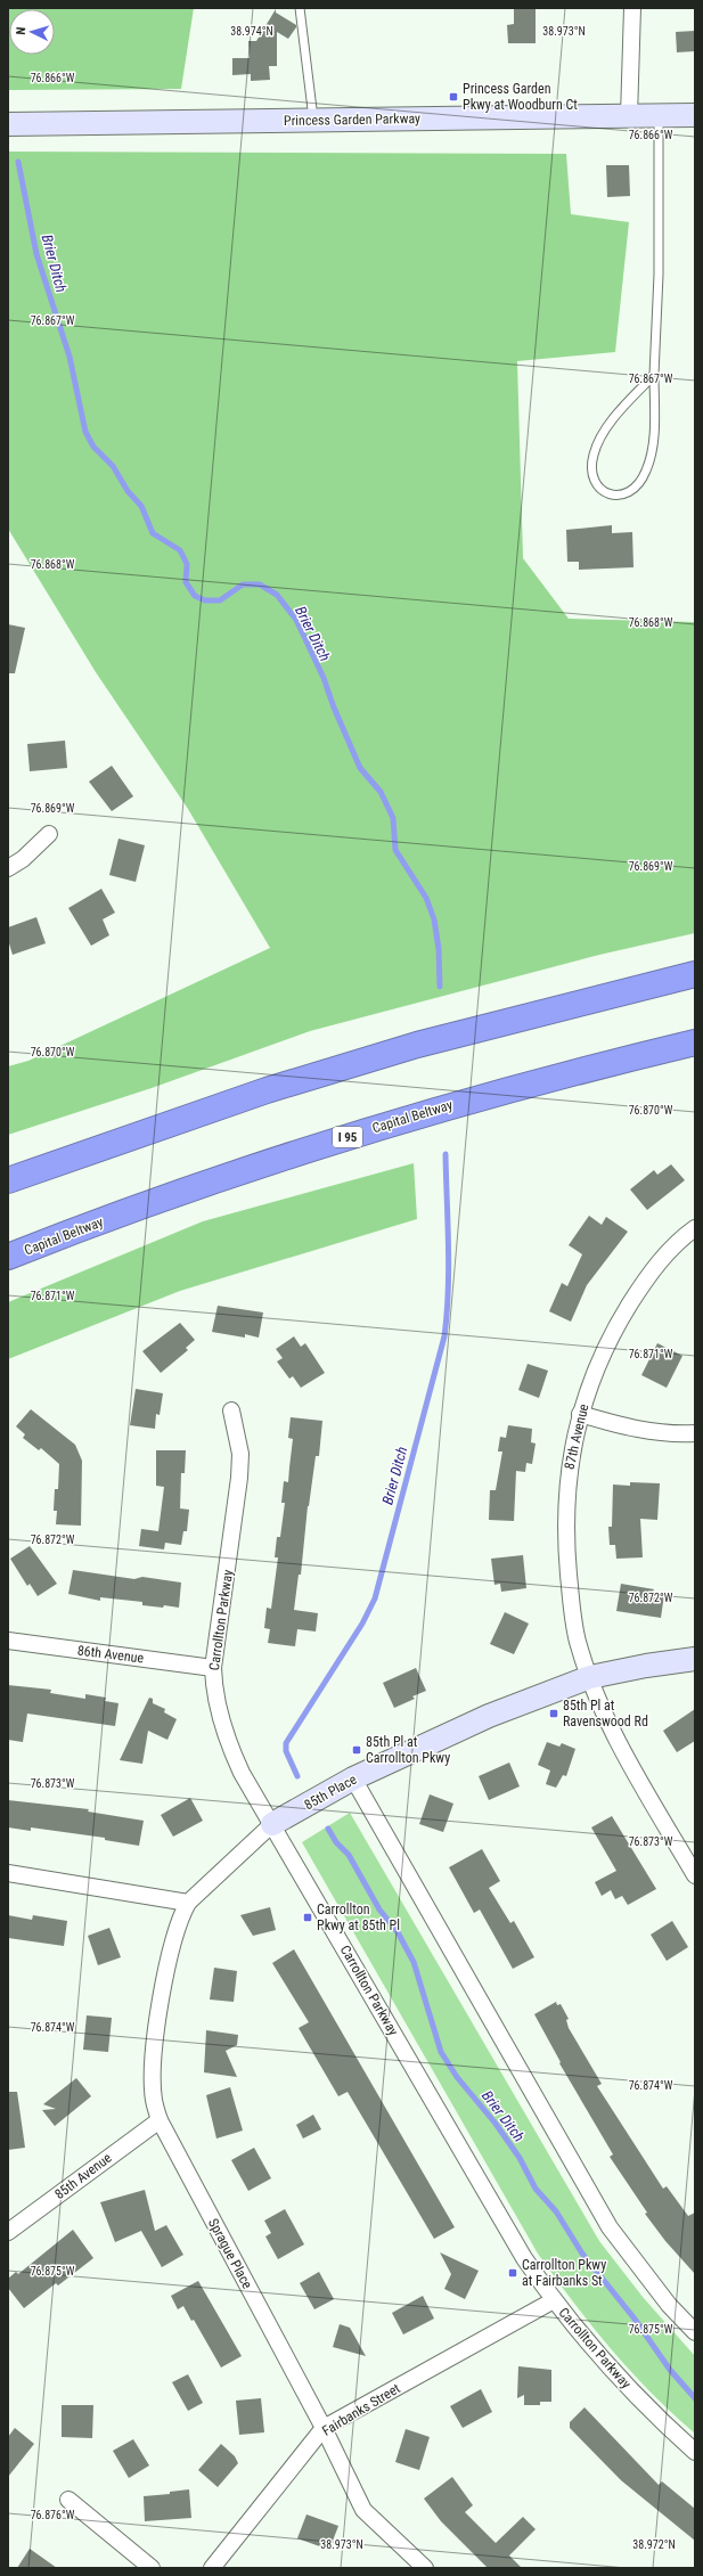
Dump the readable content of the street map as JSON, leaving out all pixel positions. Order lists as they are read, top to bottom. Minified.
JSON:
{"streets":{"highway":["Capital Beltway","I 95"],"street":["Princess Garden Parkway","87th Avenue","Carrollton Parkway","86th Avenue","85th Place","85th Avenue","Sprague Place","Fairbanks Street"]},"crossings":[["87th Avenue","85th Place"],["Carrollton Parkway","86th Avenue"],["Carrollton Parkway","85th Place"],["Carrollton Parkway","Fairbanks Street"],["85th Place","Sprague Place"],["85th Avenue","Sprague Place"],["Sprague Place","Fairbanks Street"]],"water":["Brier Ditch"],"places":{"transit":["Princess Garden Pkwy at Woodburn Ct","85th Pl at Ravenswood Rd","85th Pl at Carrollton Pkwy","Carrollton Pkwy at 85th Pl","Carrollton Pkwy at Fairbanks St"]},"north":"left","coordinates":["38.974°N","38.973°N","76.866°W","76.867°W","76.868°W","76.869°W","76.870°W","76.871°W","76.872°W","76.873°W","76.874°W","76.875°W","76.876°W","38.972°N"]}
